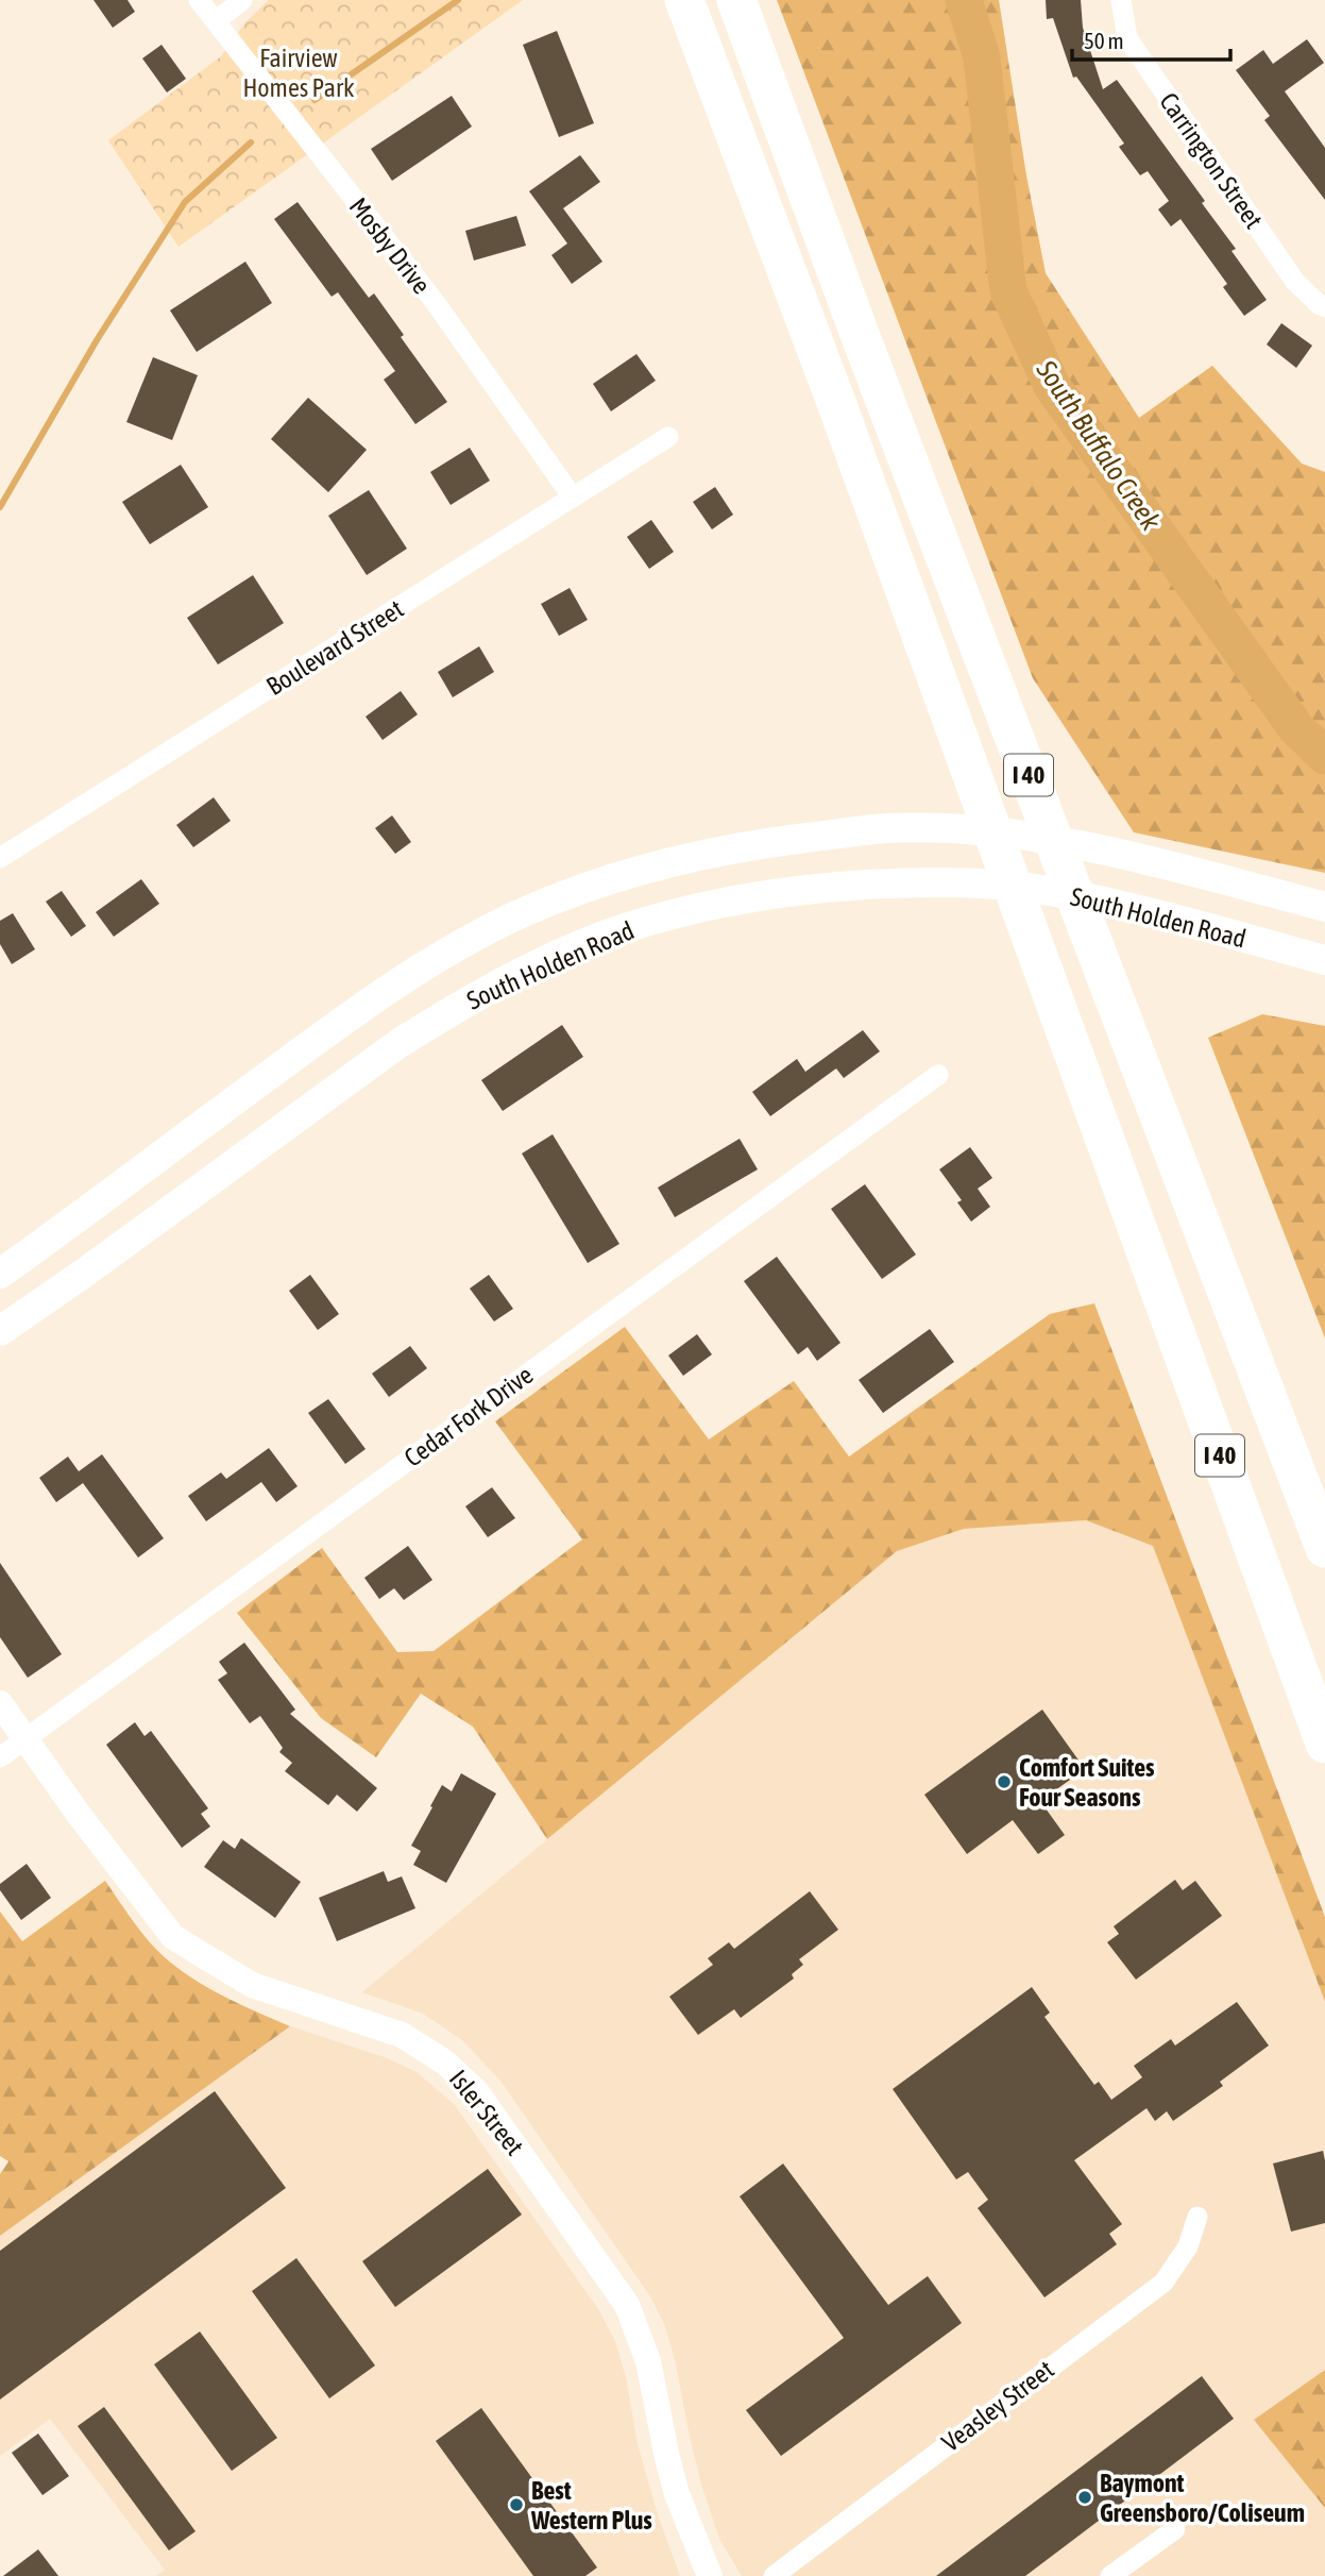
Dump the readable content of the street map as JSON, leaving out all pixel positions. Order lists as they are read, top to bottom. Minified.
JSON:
{"streets":{"highway":["I 40"],"main road":["South Holden Road"],"street":["Carrington Street","Mosby Drive","Boulevard Street","Cedar Fork Drive","Isler Street","Veasley Street"]},"crossings":[["Mosby Drive","Boulevard Street"],["Cedar Fork Drive","Isler Street"]],"water":["South Buffalo Creek"],"parks":["Fairview Homes Park"],"places":["Comfort Suites Four Seasons","Baymont Greensboro/Coliseum","Best Western Plus"],"scale_bar":"50 m"}
